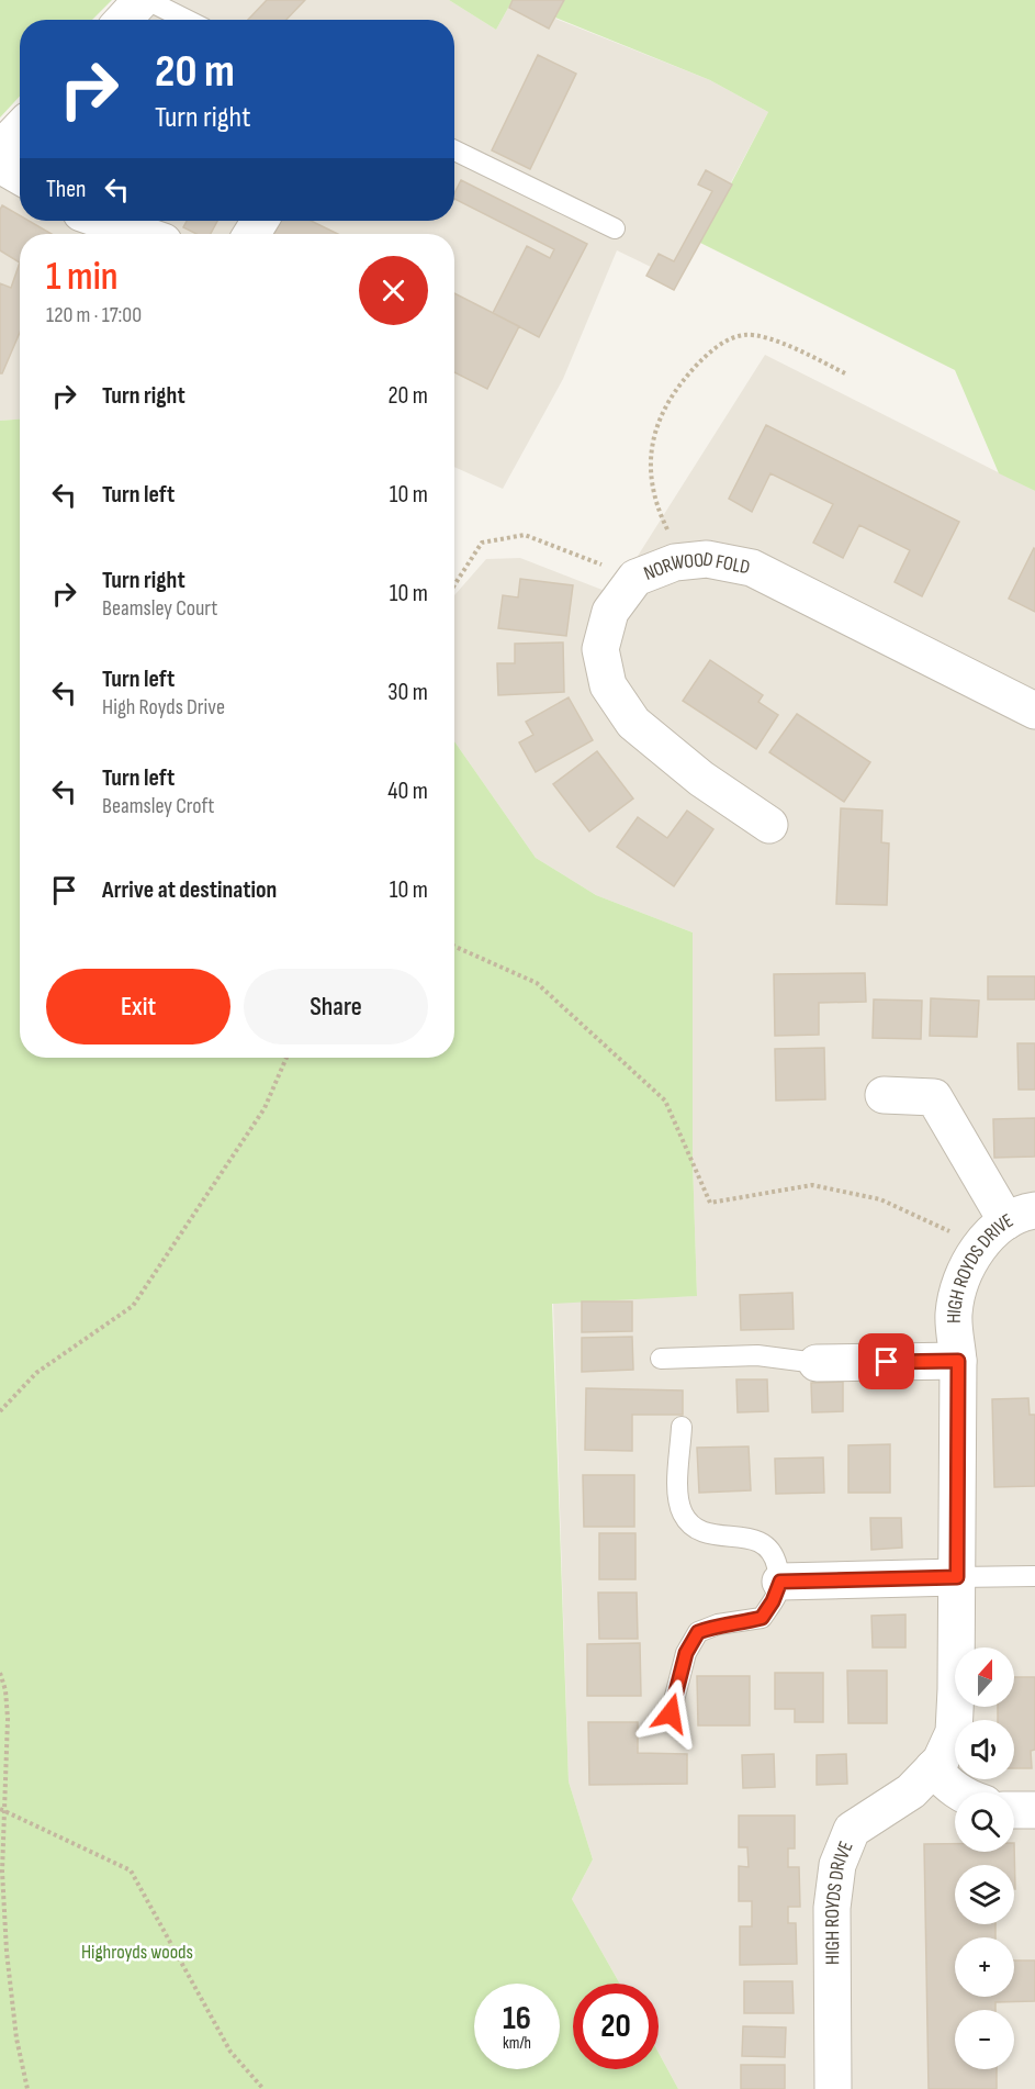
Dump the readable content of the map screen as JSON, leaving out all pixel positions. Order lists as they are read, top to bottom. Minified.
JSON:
{"streets":{"street":["NORWOOD FOLD","HIGH ROYDS DRIVE"]},"parks":["Highroyds woods"],"north":"top","page":{"turn":["20 m","Turn right"],"then":"Then","heading":["1 min","120 m · 17:00"],"list":[{"name":"Turn right","value":"20 m"},{"name":"Turn left","value":"10 m"},{"name":"Turn right","note":"Beamsley Court","value":"10 m"},{"name":"Turn left","note":"High Royds Drive","value":"30 m"},{"name":"Turn left","note":"Beamsley Croft","value":"40 m"},{"name":"Arrive at destination","value":"10 m"}],"buttons":["Exit","Share"],"map_buttons":["+","−"],"speed":"16 km/h","limit":"20"}}
